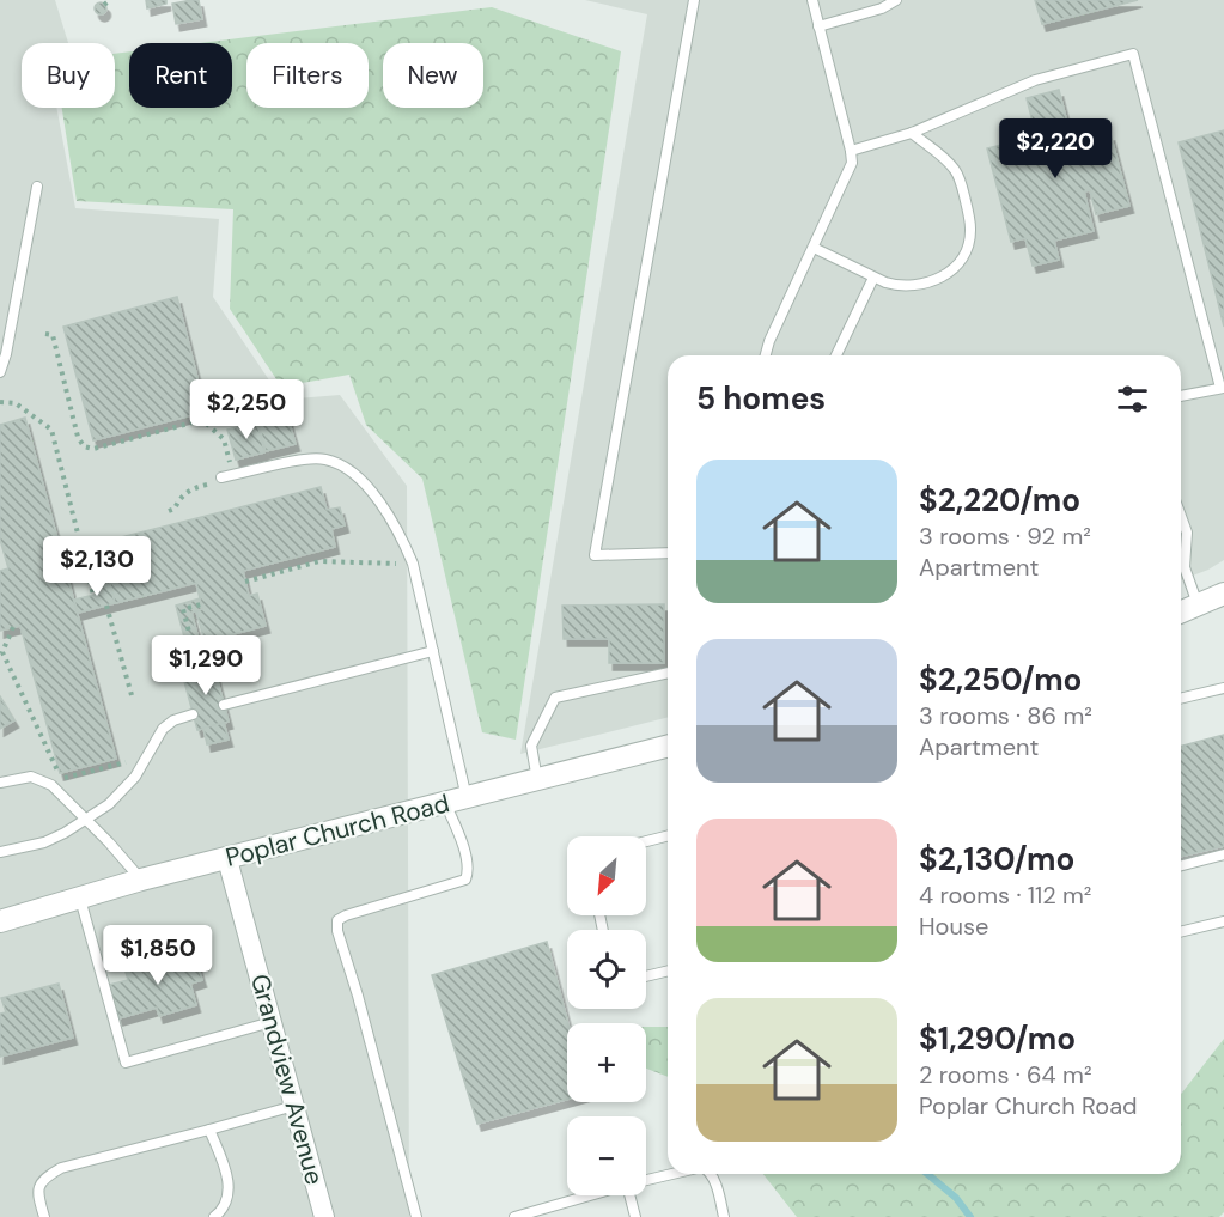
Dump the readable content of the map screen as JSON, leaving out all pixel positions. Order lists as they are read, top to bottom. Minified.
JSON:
{"streets":{"street":["Poplar Church Road","Grandview Avenue"]},"crossings":[["Poplar Church Road","Grandview Avenue"]],"north":"bottom left","page":{"chip":["Buy","Rent","Filters","New"],"price":["$2,220","$2,250","$2,130","$1,290","$1,850"],"heading":"5 homes","list":[{"name":"$2,220/mo","note":"3 rooms · 92 m² · Apartment"},{"name":"$2,250/mo","note":"3 rooms · 86 m² · Apartment"},{"name":"$2,130/mo","note":"4 rooms · 112 m² · House"},{"name":"$1,290/mo","note":"2 rooms · 64 m² · Poplar Church Road"}],"map_buttons":["+","−"]}}
